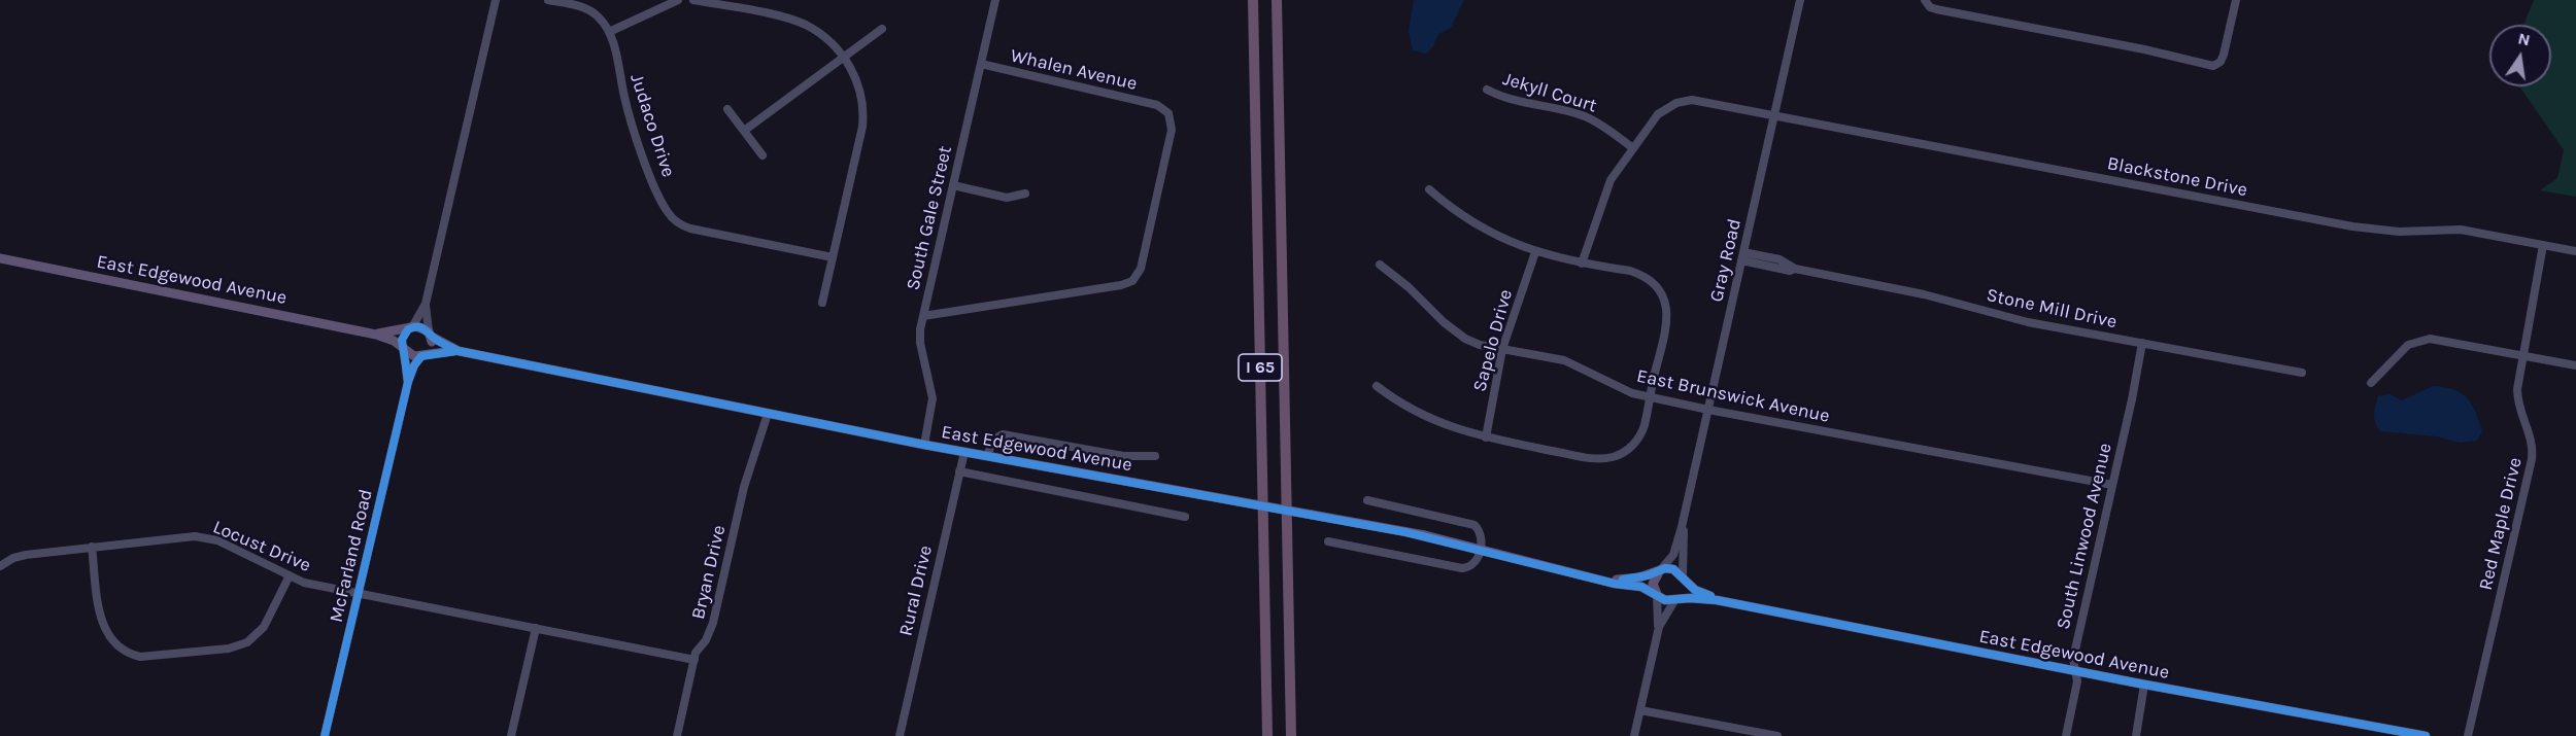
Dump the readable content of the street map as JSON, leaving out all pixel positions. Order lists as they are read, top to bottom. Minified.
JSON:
{"streets":{"highway":["I 65"],"main road":["East Edgewood Avenue"],"street":["Whalen Avenue","Jekyll Court","Judaco Drive","Blackstone Drive","South Gale Street","Gray Road","Stone Mill Drive","Sapelo Drive","East Brunswick Avenue","Red Maple Drive","South Linwood Avenue","Locust Drive","McFarland Road","Bryan Drive","Rural Drive"]},"crossings":[["Whalen Avenue","South Gale Street"],["Jekyll Court","Blackstone Drive"],["Blackstone Drive","Gray Road"],["Blackstone Drive","Red Maple Drive"],["South Gale Street","East Edgewood Avenue"],["Gray Road","East Edgewood Avenue"],["Gray Road","Stone Mill Drive"],["Gray Road","East Brunswick Avenue"],["East Edgewood Avenue","South Linwood Avenue"],["East Edgewood Avenue","McFarland Road"],["East Edgewood Avenue","Bryan Drive"],["East Edgewood Avenue","Rural Drive"],["Stone Mill Drive","South Linwood Avenue"],["Sapelo Drive","East Brunswick Avenue"],["East Brunswick Avenue","South Linwood Avenue"],["Locust Drive","McFarland Road"],["Locust Drive","Bryan Drive"]],"north":"top"}
